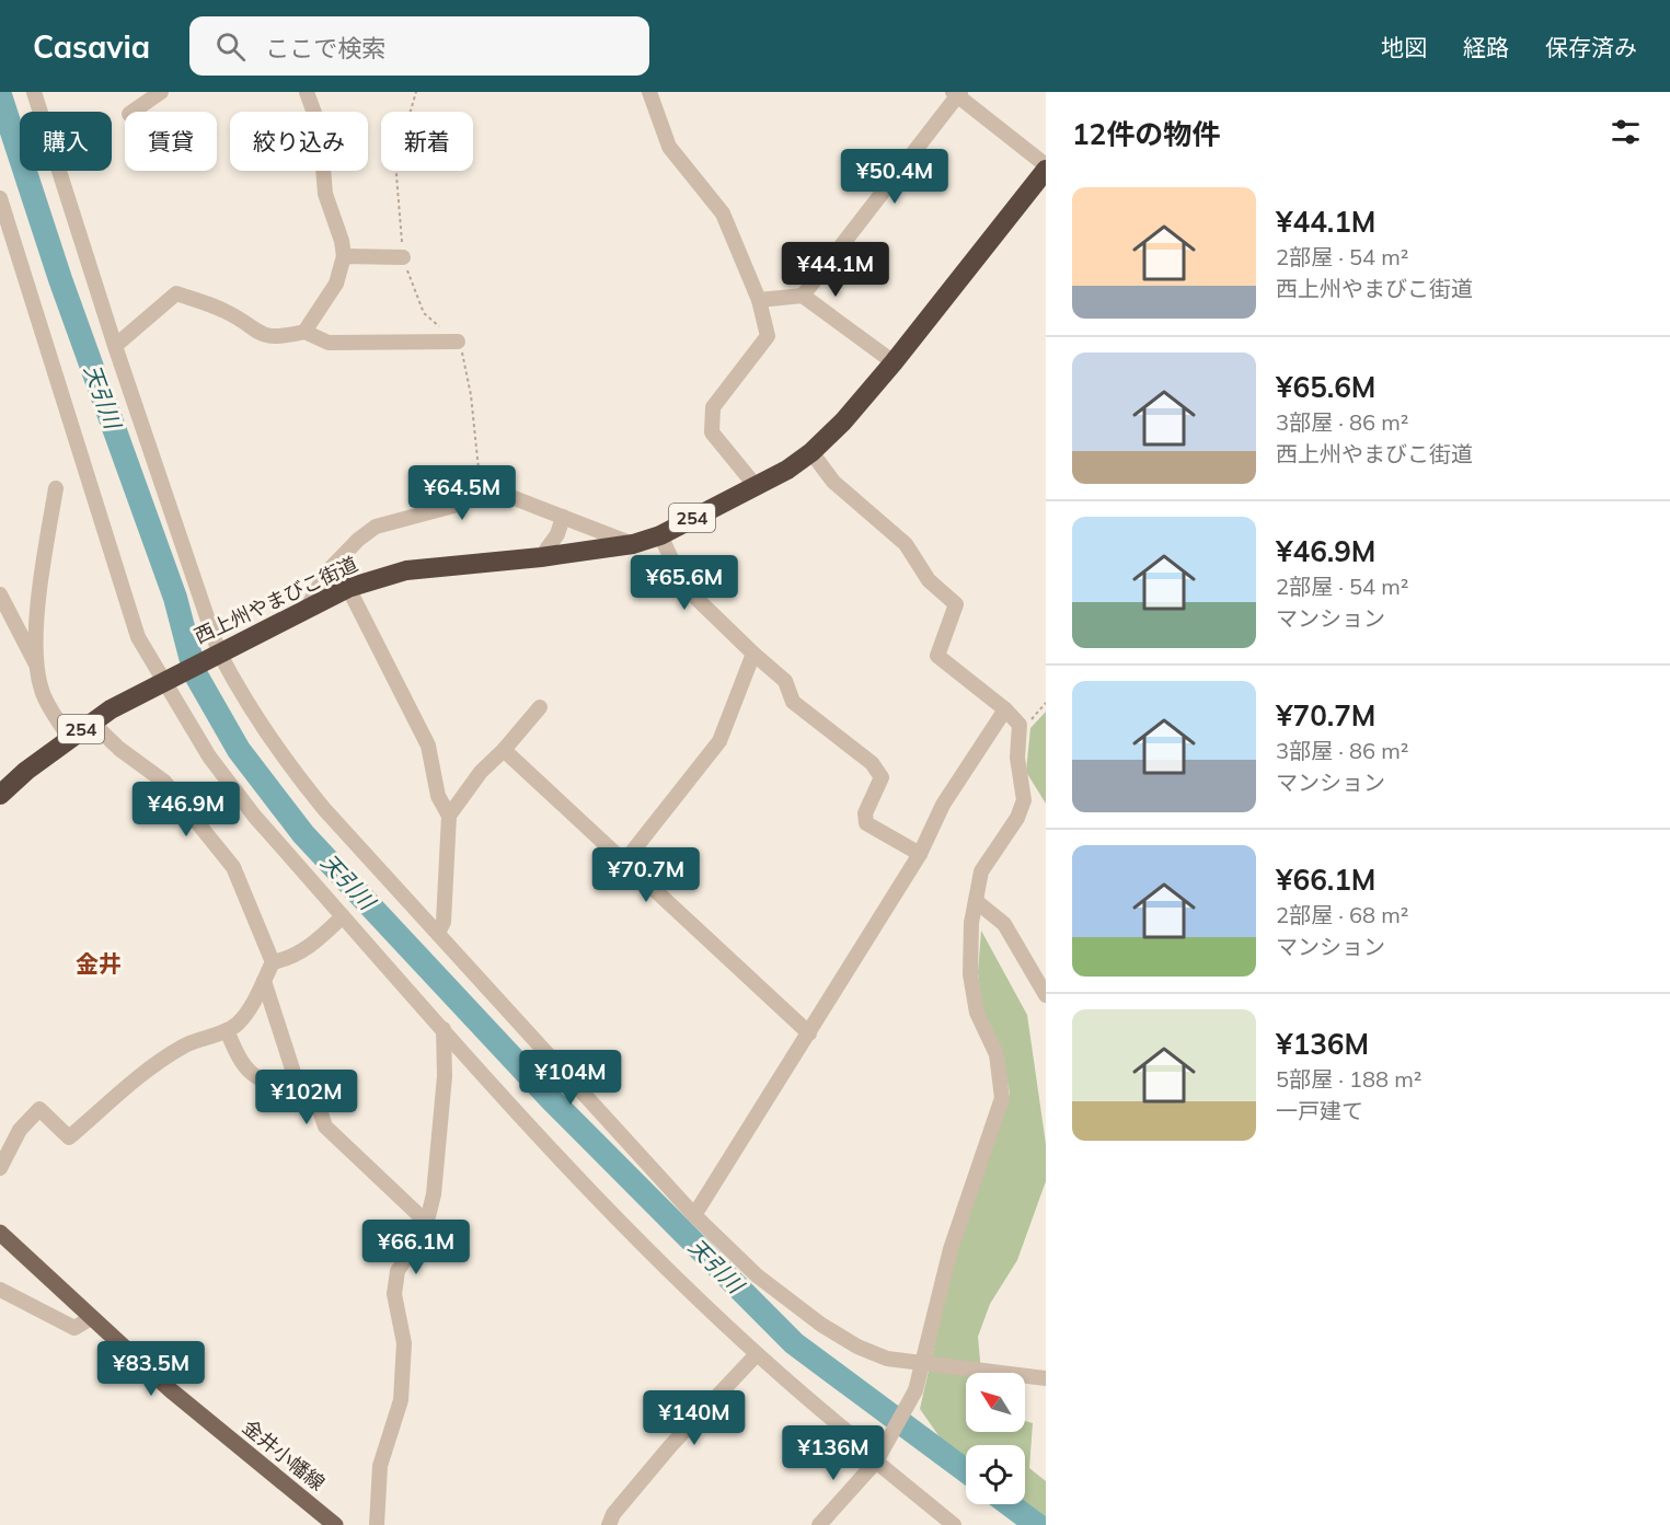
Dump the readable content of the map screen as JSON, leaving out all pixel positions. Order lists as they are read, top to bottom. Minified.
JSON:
{"streets":{"highway":["254","西上州やまびこ街道"],"main road":["金井小幡線"]},"districts":["金井"],"water":["天引川"],"north":"top left","page":{"header":"Casavia","search":"ここで検索","nav":["地図","経路","保存済み"],"heading":"12件の物件","chip":["購入","賃貸","絞り込み","新着"],"price":["¥50.4M","¥44.1M","¥64.5M","¥65.6M","¥46.9M","¥70.7M","¥104M","¥102M","¥66.1M","¥83.5M","¥140M","¥136M"],"list":[{"name":"¥44.1M","note":"2部屋 · 54 m² · 西上州やまびこ街道"},{"name":"¥65.6M","note":"3部屋 · 86 m² · 西上州やまびこ街道"},{"name":"¥46.9M","note":"2部屋 · 54 m² · マンション"},{"name":"¥70.7M","note":"3部屋 · 86 m² · マンション"},{"name":"¥66.1M","note":"2部屋 · 68 m² · マンション"},{"name":"¥136M","note":"5部屋 · 188 m² · 一戸建て"}]}}
